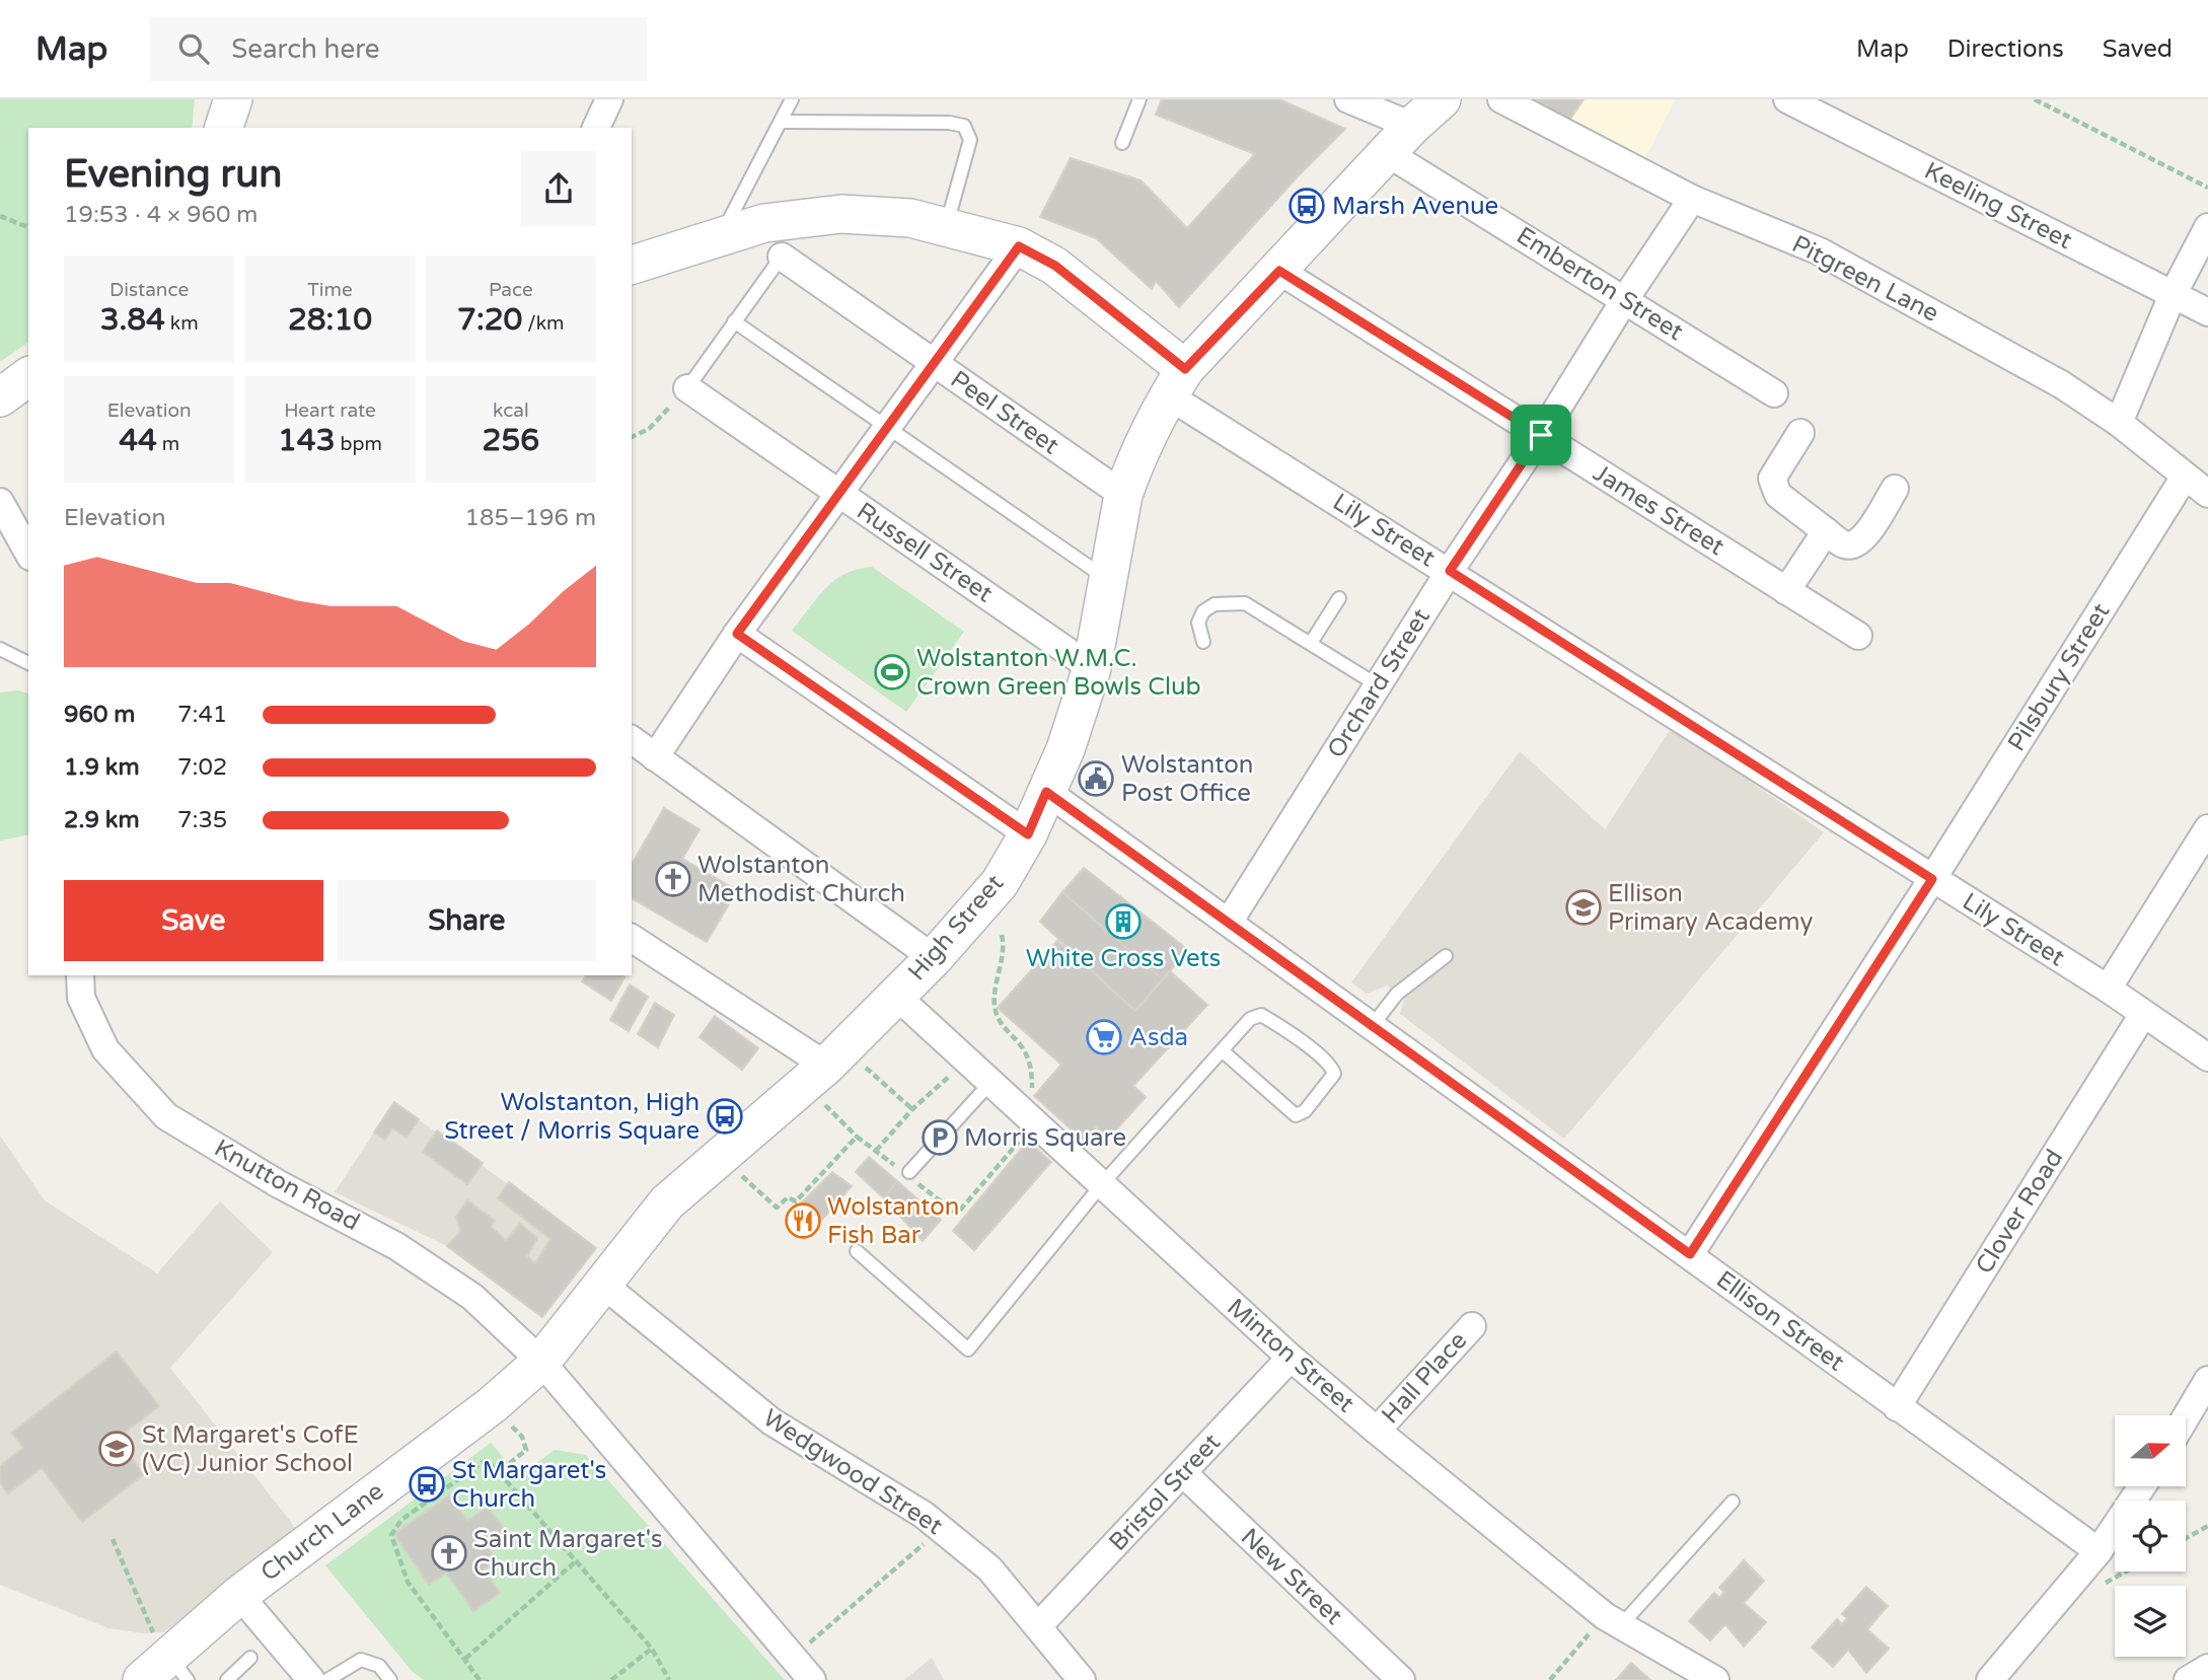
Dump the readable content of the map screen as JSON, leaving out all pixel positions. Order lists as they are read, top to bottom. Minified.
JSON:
{"streets":{"main road":["High Street","Church Lane"],"street":["Keeling Street","Pitgreen Lane","Emberton Street","Peel Street","James Street","Lily Street","Russell Street","Pilsbury Street","Orchard Street","Knutton Road","Clover Road","Ellison Street","Minton Street","Hall Place","Wedgwood Street","Bristol Street","New Street"]},"crossings":[["Pitgreen Lane","Pilsbury Street"],["Pitgreen Lane","Orchard Street"],["Emberton Street","Orchard Street"],["Emberton Street","High Street"],["Peel Street","High Street"],["James Street","Orchard Street"],["James Street","High Street"],["Lily Street","Pilsbury Street"],["Lily Street","Orchard Street"],["Lily Street","High Street"],["Lily Street","Clover Road"],["Russell Street","High Street"],["Pilsbury Street","Ellison Street"],["Orchard Street","Ellison Street"],["High Street","Knutton Road"],["High Street","Ellison Street"],["High Street","Minton Street"],["High Street","Wedgwood Street"],["High Street","Church Lane"],["Knutton Road","Church Lane"],["Clover Road","Ellison Street"],["Minton Street","Hall Place"],["Minton Street","Bristol Street"],["Wedgwood Street","Bristol Street"],["Bristol Street","New Street"]],"places":{"bus stop":["Marsh Avenue","Wolstanton, High Street / Morris Square","St Margaret's Church"],"sports":["Wolstanton W.M.C. Crown Green Bowls Club"],"public building":["Wolstanton Post Office"],"church":["Wolstanton Methodist Church","Saint Margaret's Church"],"school or university":["Ellison Primary Academy","St Margaret's CofE (VC) Junior School"],"building":["White Cross Vets"],"supermarket":["Asda"],"parking":["Morris Square"],"restaurant":["Wolstanton Fish Bar"]},"north":"right","page":{"header":"Map","search":"Search here","nav":["Map","Directions","Saved"],"heading":["Evening run","19:53 · 4 × 960 m"],"stats":[["Distance","3.84 km"],["Time","28:10"],["Pace","7:20 /km"],["Elevation","44 m"],["Heart rate","143 bpm"],["kcal","256"]],"chart":["Elevation","185–196 m"],"list":[{"name":"960 m","note":"7:41"},{"name":"1.9 km","note":"7:02"},{"name":"2.9 km","note":"7:35"}],"buttons":["Save","Share"]}}
